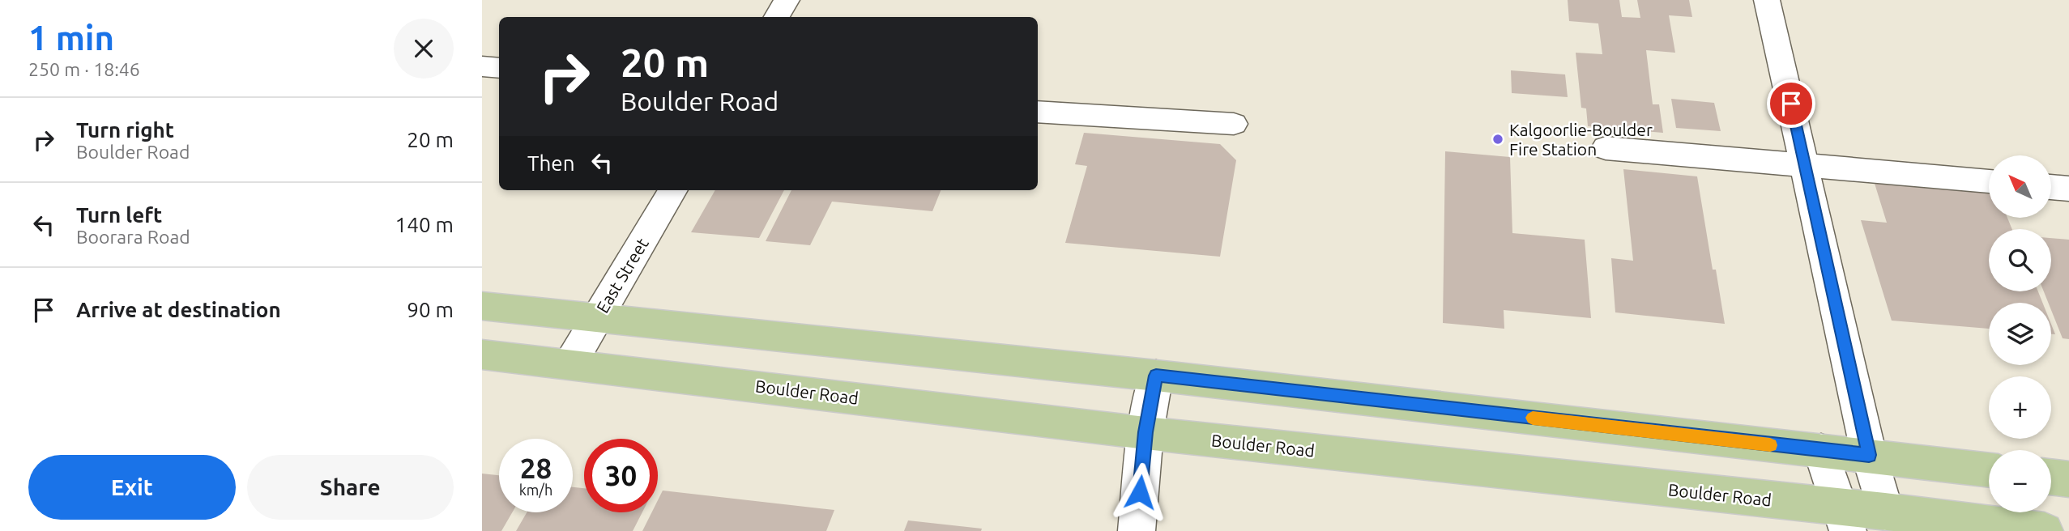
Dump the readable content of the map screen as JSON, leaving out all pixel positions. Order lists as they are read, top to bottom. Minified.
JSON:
{"streets":{"main road":["Boulder Road"],"street":["East Street"]},"crossings":[["East Street","Boulder Road"]],"places":["Kalgoorlie-Boulder Fire Station"],"north":"top left","page":{"heading":["1 min","250 m · 18:46"],"turn":["20 m","Boulder Road"],"list":[{"name":"Turn right","note":"Boulder Road","value":"20 m"},{"name":"Turn left","note":"Boorara Road","value":"140 m"},{"name":"Arrive at destination","value":"90 m"}],"then":"Then","map_buttons":["+","−"],"speed":"28 km/h","limit":"30","buttons":["Exit","Share"]}}
